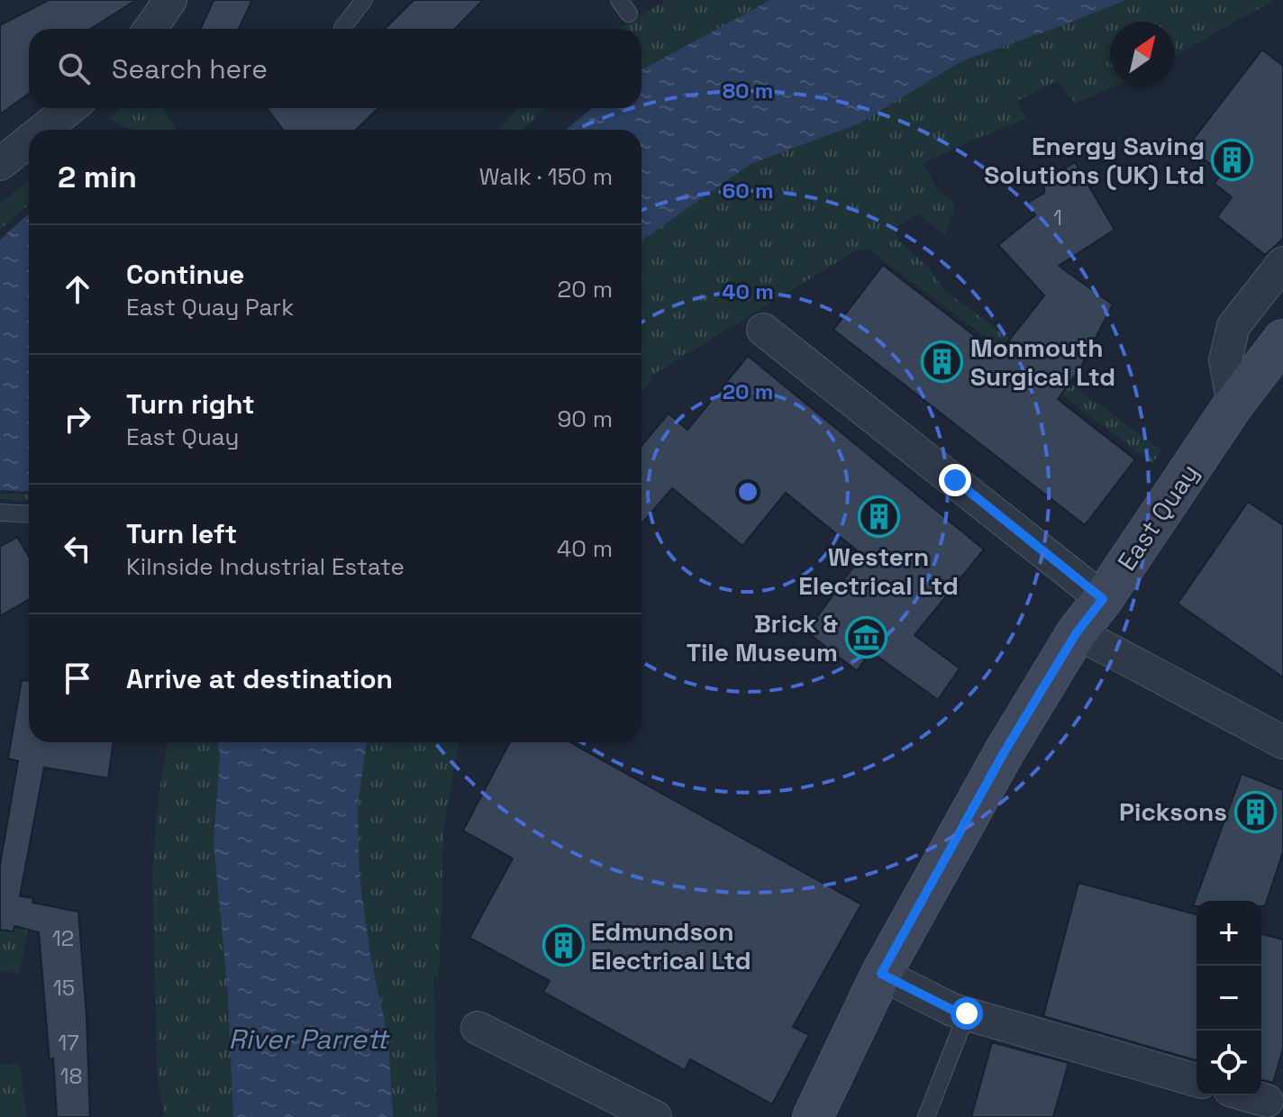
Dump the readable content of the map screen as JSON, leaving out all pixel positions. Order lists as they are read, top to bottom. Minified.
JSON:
{"streets":{"street":["East Quay"]},"water":["River Parrett"],"places":{"building":["Energy Saving Solutions (UK) Ltd","Monmouth Surgical Ltd","Western Electrical Ltd","Picksons","Edmundson Electrical Ltd"],"museum":["Brick & Tile Museum"]},"house_numbers":["1","12","15","17","18"],"north":"top right","page":{"search":"Search here","heading":["2 min","Walk · 150 m"],"list":[["Continue","East Quay Park","20 m"],["Turn right","East Quay","90 m"],["Turn left","Kilnside Industrial Estate","40 m"],"Arrive at destination"],"map_buttons":["+","−"]},"rings":["80 m","60 m","40 m","20 m"]}
